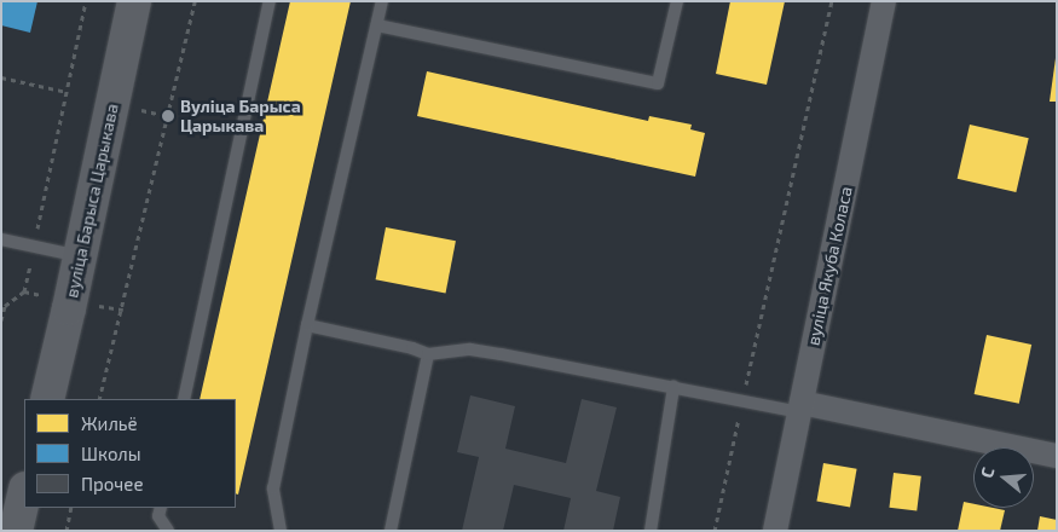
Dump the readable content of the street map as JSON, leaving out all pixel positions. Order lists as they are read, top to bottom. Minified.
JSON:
{"streets":{"main road":["вуліца Барыса Царыкава"],"street":["вуліца Якуба Коласа"]},"places":["Вуліца Барыса Царыкава"],"legend":["Жильё","Школы","Прочее"],"north":"left"}
